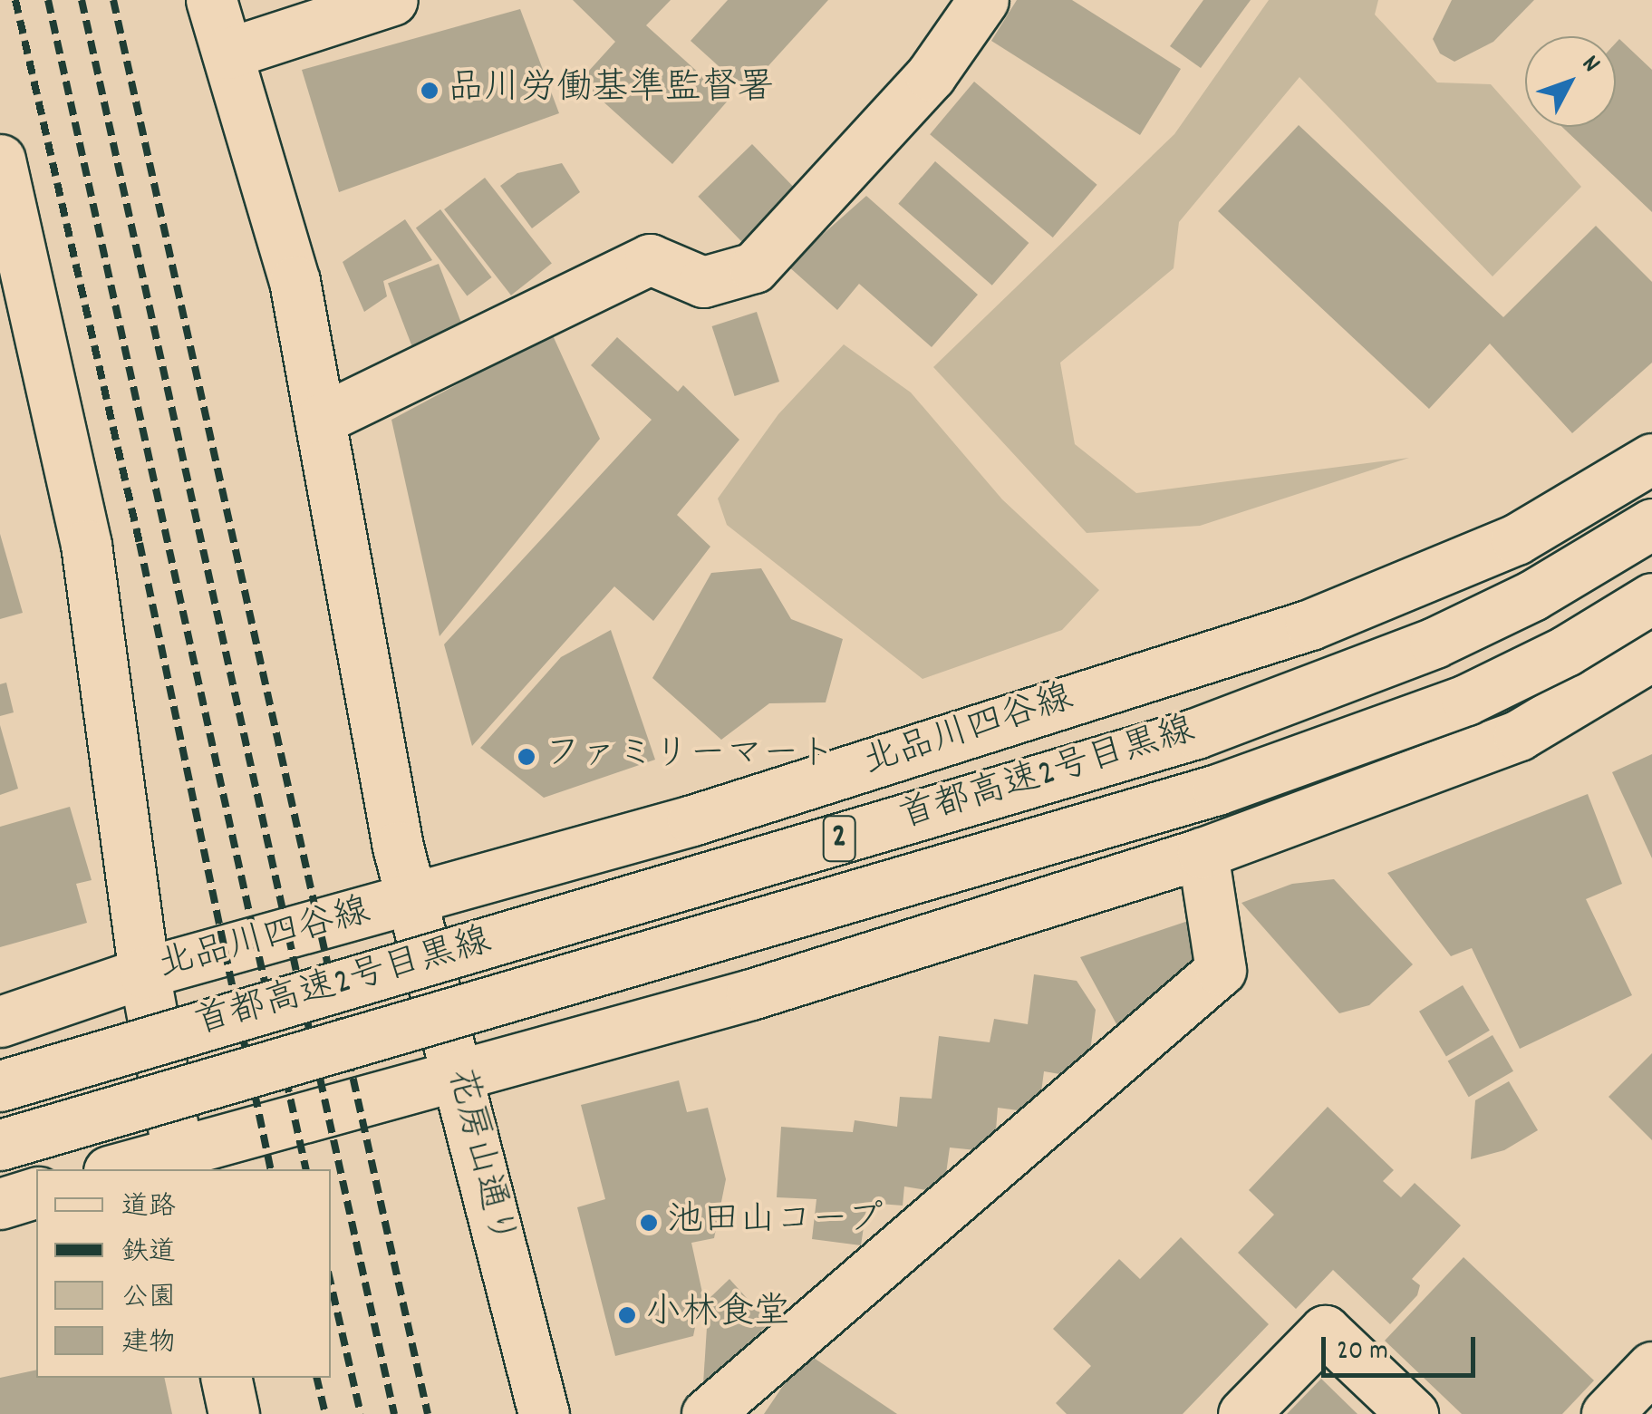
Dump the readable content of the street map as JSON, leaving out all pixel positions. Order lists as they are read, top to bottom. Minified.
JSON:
{"streets":{"main road":["北品川四谷線","首都高速2号目黒線","2","花房山通り"]},"crossings":[["北品川四谷線","花房山通り"]],"places":["品川労働基準監督署","ファミリーマート","池田山コープ","小林食堂"],"legend":["道路","鉄道","公園","建物"],"scale_bar":"20 m","north":"top right"}
